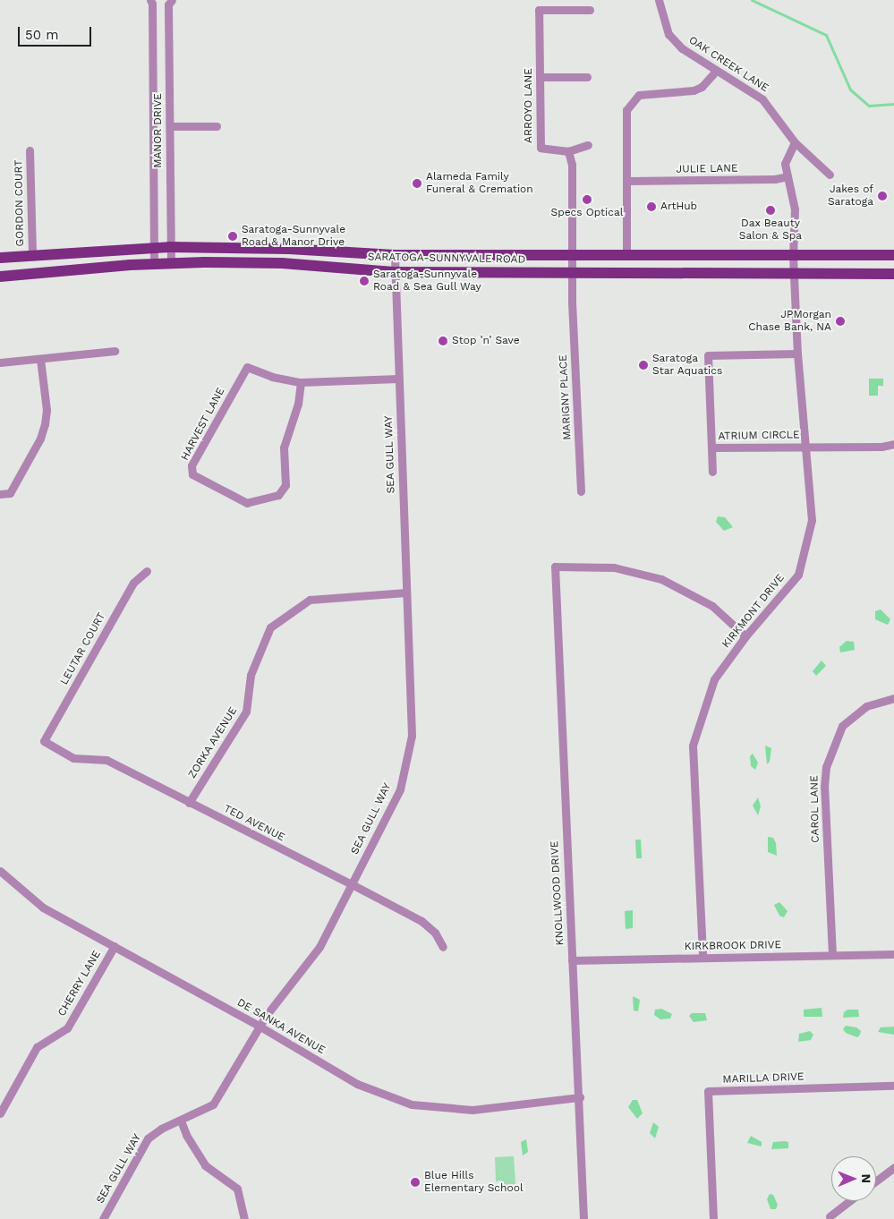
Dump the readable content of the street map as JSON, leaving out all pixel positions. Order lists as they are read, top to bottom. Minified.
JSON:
{"streets":{"main road":["SARATOGA-SUNNYVALE ROAD"],"street":["OAK CREEK LANE","ARROYO LANE","MANOR DRIVE","JULIE LANE","GORDON COURT","MARIGNY PLACE","HARVEST LANE","ATRIUM CIRCLE","SEA GULL WAY","KIRKMONT DRIVE","LEUTAR COURT","ZORKA AVENUE","CAROL LANE","TED AVENUE","KNOLLWOOD DRIVE","KIRKBROOK DRIVE","CHERRY LANE","DE SANKA AVENUE","MARILLA DRIVE"]},"crossings":[["MANOR DRIVE","SARATOGA-SUNNYVALE ROAD"],["GORDON COURT","SARATOGA-SUNNYVALE ROAD"],["SARATOGA-SUNNYVALE ROAD","MARIGNY PLACE"],["SARATOGA-SUNNYVALE ROAD","SEA GULL WAY"],["SARATOGA-SUNNYVALE ROAD","KIRKMONT DRIVE"],["HARVEST LANE","SEA GULL WAY"],["ATRIUM CIRCLE","KIRKMONT DRIVE"],["SEA GULL WAY","ZORKA AVENUE"],["SEA GULL WAY","TED AVENUE"],["SEA GULL WAY","DE SANKA AVENUE"],["KIRKMONT DRIVE","KNOLLWOOD DRIVE"],["KIRKMONT DRIVE","KIRKBROOK DRIVE"],["LEUTAR COURT","TED AVENUE"],["ZORKA AVENUE","TED AVENUE"],["CAROL LANE","KIRKBROOK DRIVE"],["KNOLLWOOD DRIVE","KIRKBROOK DRIVE"],["KNOLLWOOD DRIVE","DE SANKA AVENUE"],["CHERRY LANE","DE SANKA AVENUE"]],"places":["Alameda Family Funeral & Cremation","Jakes of Saratoga","Specs Optical","ArtHub","Dax Beauty Salon & Spa","Saratoga-Sunnyvale Road & Manor Drive","Saratoga-Sunnyvale Road & Sea Gull Way","JPMorgan Chase Bank, NA","Stop ’n’ Save","Saratoga Star Aquatics","Blue Hills Elementary School"],"scale_bar":"50 m","north":"right"}
